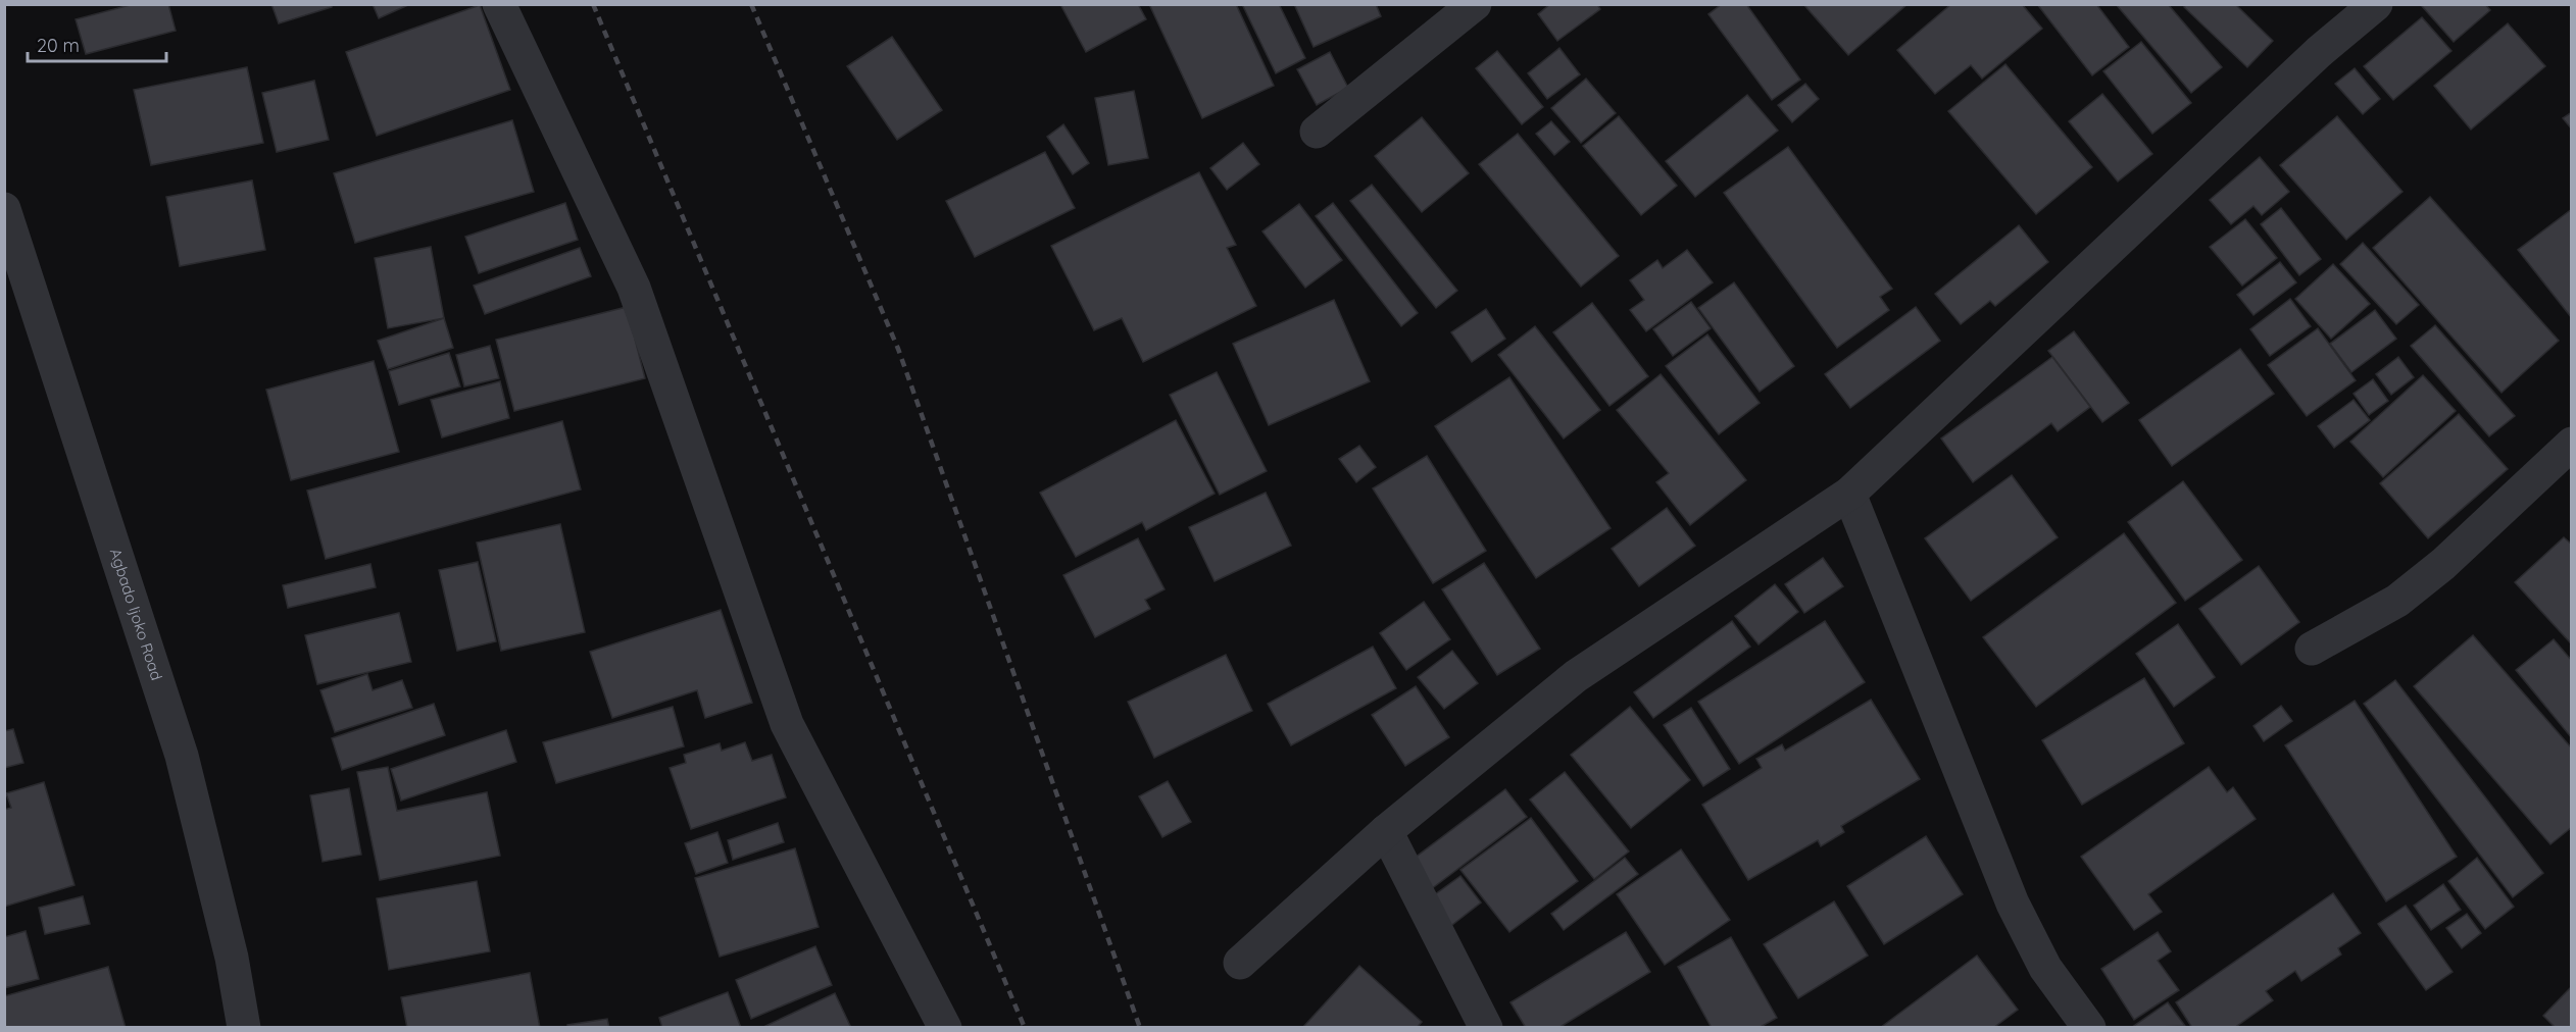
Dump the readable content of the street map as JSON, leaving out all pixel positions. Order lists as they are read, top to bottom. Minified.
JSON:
{"streets":{"street":["Agbado Ijoko Road"]},"scale_bar":"20 m"}
